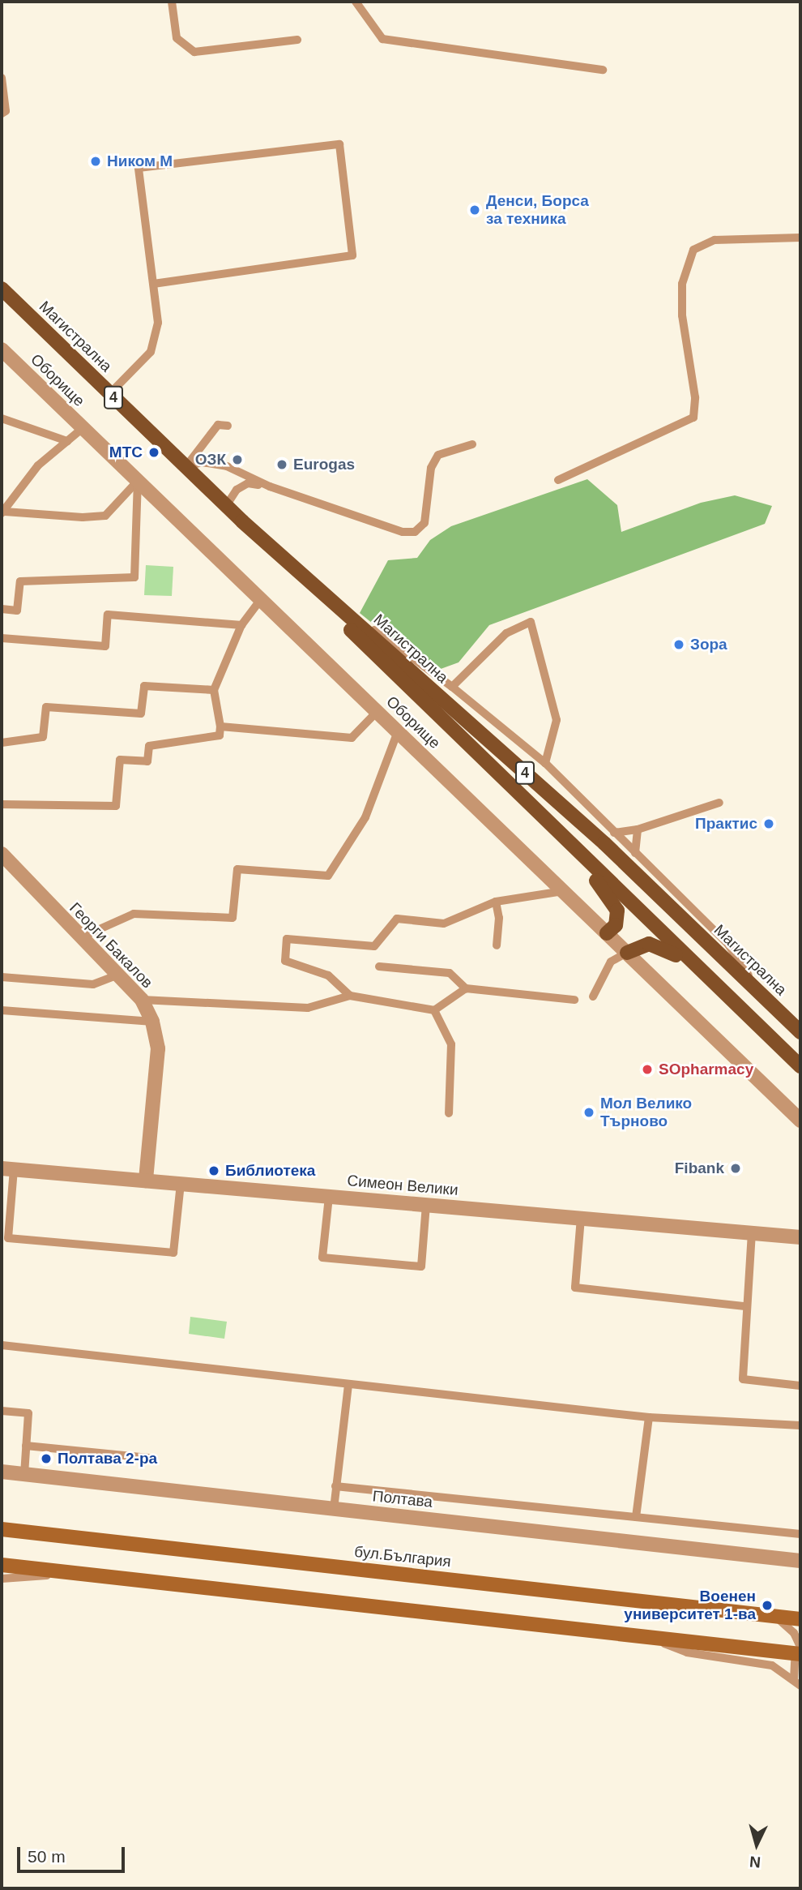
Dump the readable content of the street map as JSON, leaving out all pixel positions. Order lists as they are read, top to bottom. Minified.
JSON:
{"streets":{"main road":["Магистрална","4","бул.България"],"street":["Оборище","Георги Бакалов","Симеон Велики","Полтава"]},"crossings":[["Магистрална","4"],["Георги Бакалов","Симеон Велики"]],"places":["Ником М","Денси, Борса за техника","МТС","ОЗК","Eurogas","Зора","Практис","SOpharmacy","Мол Велико Търново","Fibank","Библиотека","Полтава 2-ра","Военен университет 1-ва"],"scale_bar":"50 m","north":"bottom"}
